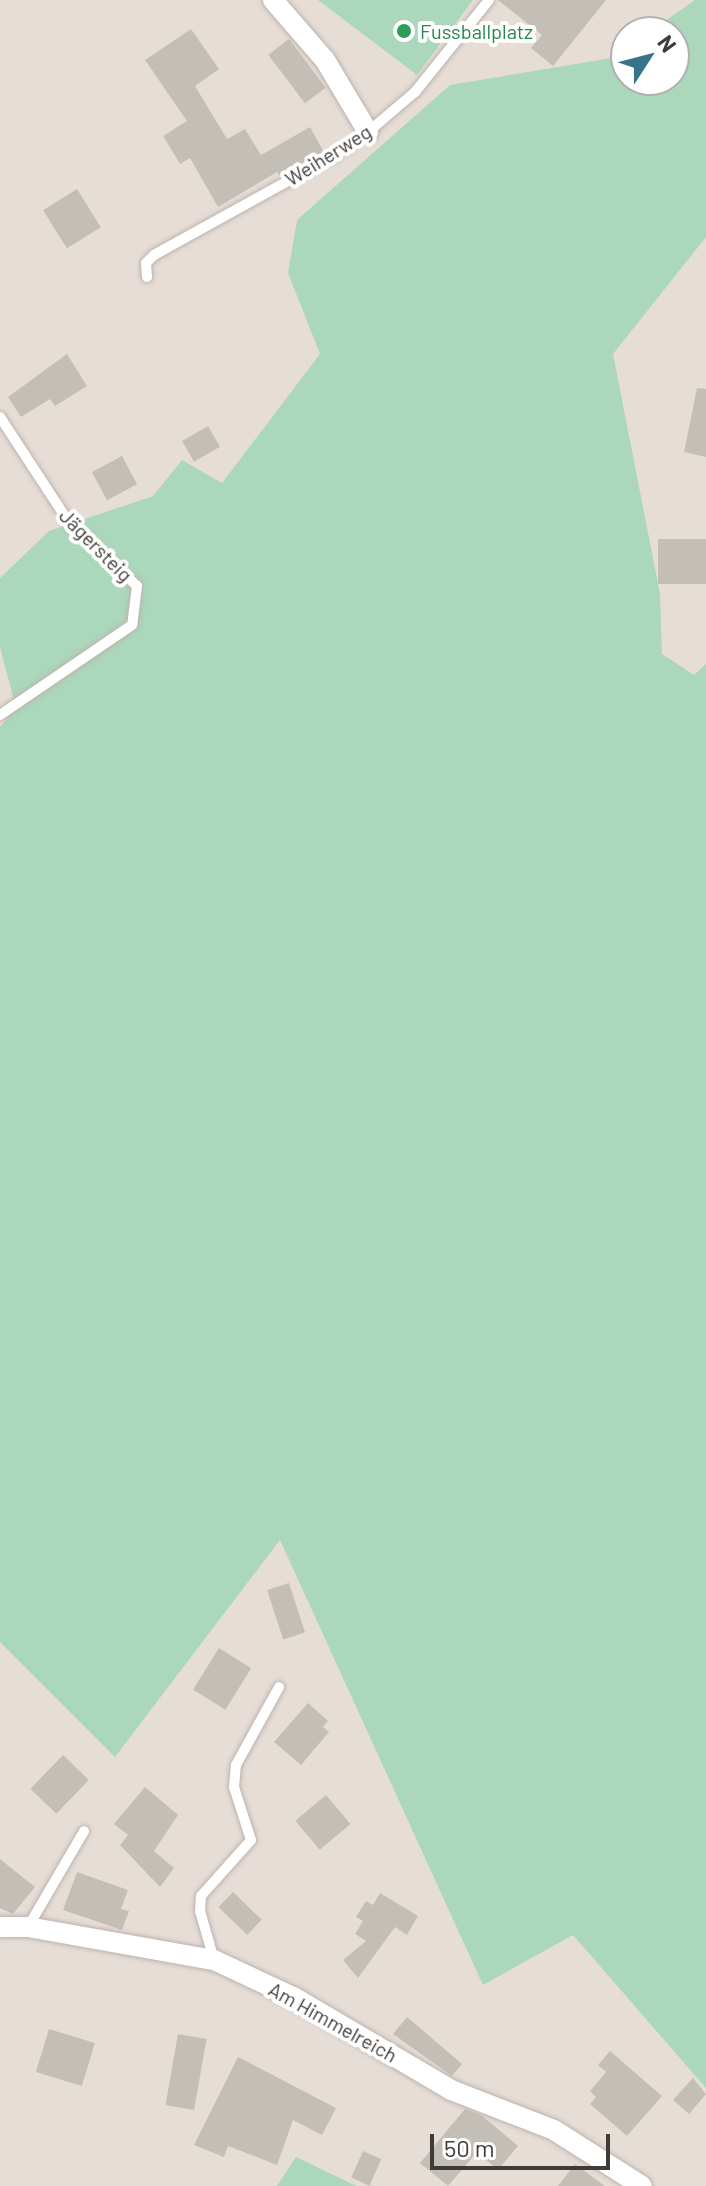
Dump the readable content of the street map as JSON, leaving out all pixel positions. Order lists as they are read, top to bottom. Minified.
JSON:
{"streets":{"street":["Am Himmelreich"],"lane":["Weiherweg","Jägersteig"]},"places":["Fussballplatz"],"scale_bar":"50 m","north":"top right"}
